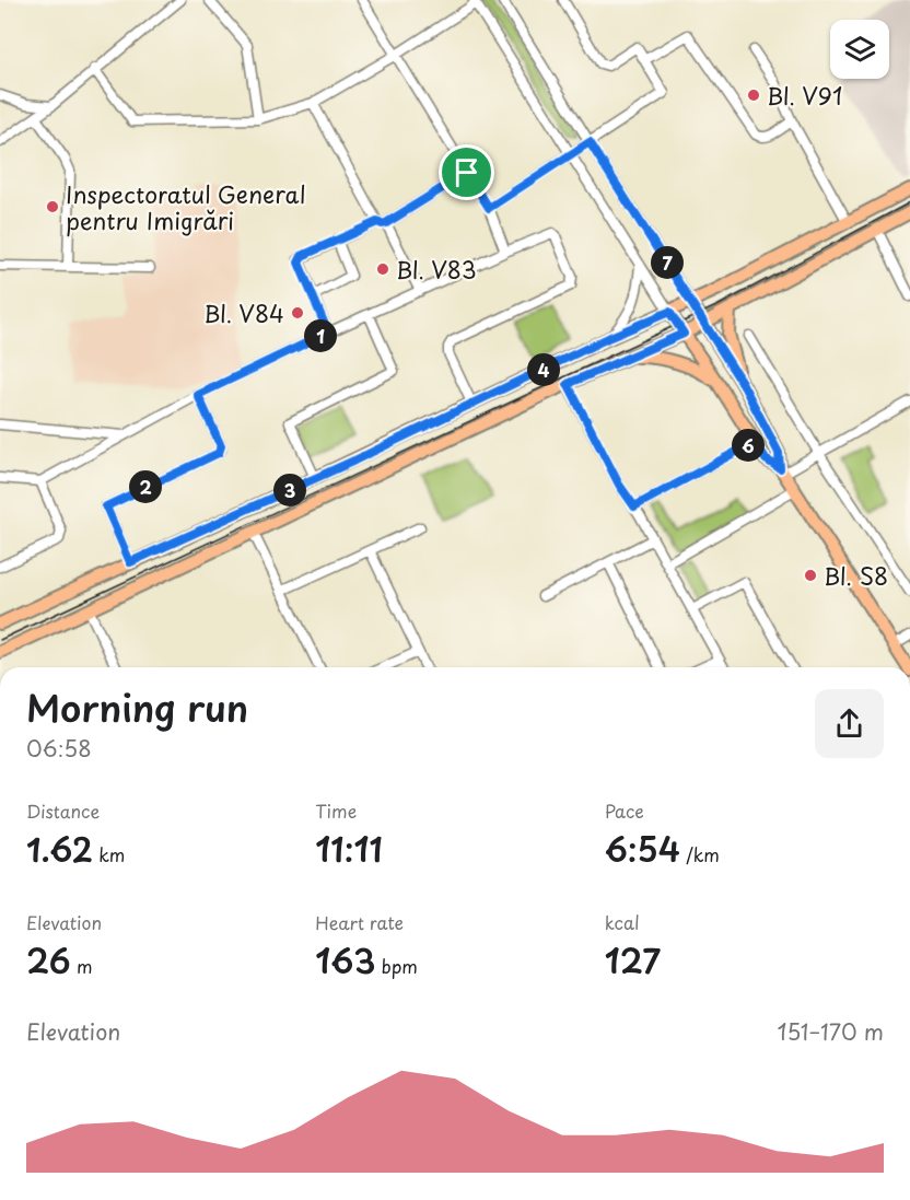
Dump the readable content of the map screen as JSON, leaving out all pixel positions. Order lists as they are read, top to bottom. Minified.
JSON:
{"places":["Bl. V91","Inspectoratul General pentru Imigrări","Bl. V83","Bl. V84","Bl. S8"],"page":{"pins":["7","1","4","6","2","3"],"heading":["Morning run","06:58"],"stats":[["Distance","1.62 km"],["Time","11:11"],["Pace","6:54 /km"],["Elevation","26 m"],["Heart rate","163 bpm"],["kcal","127"]],"chart":["Elevation","151–170 m"]}}
